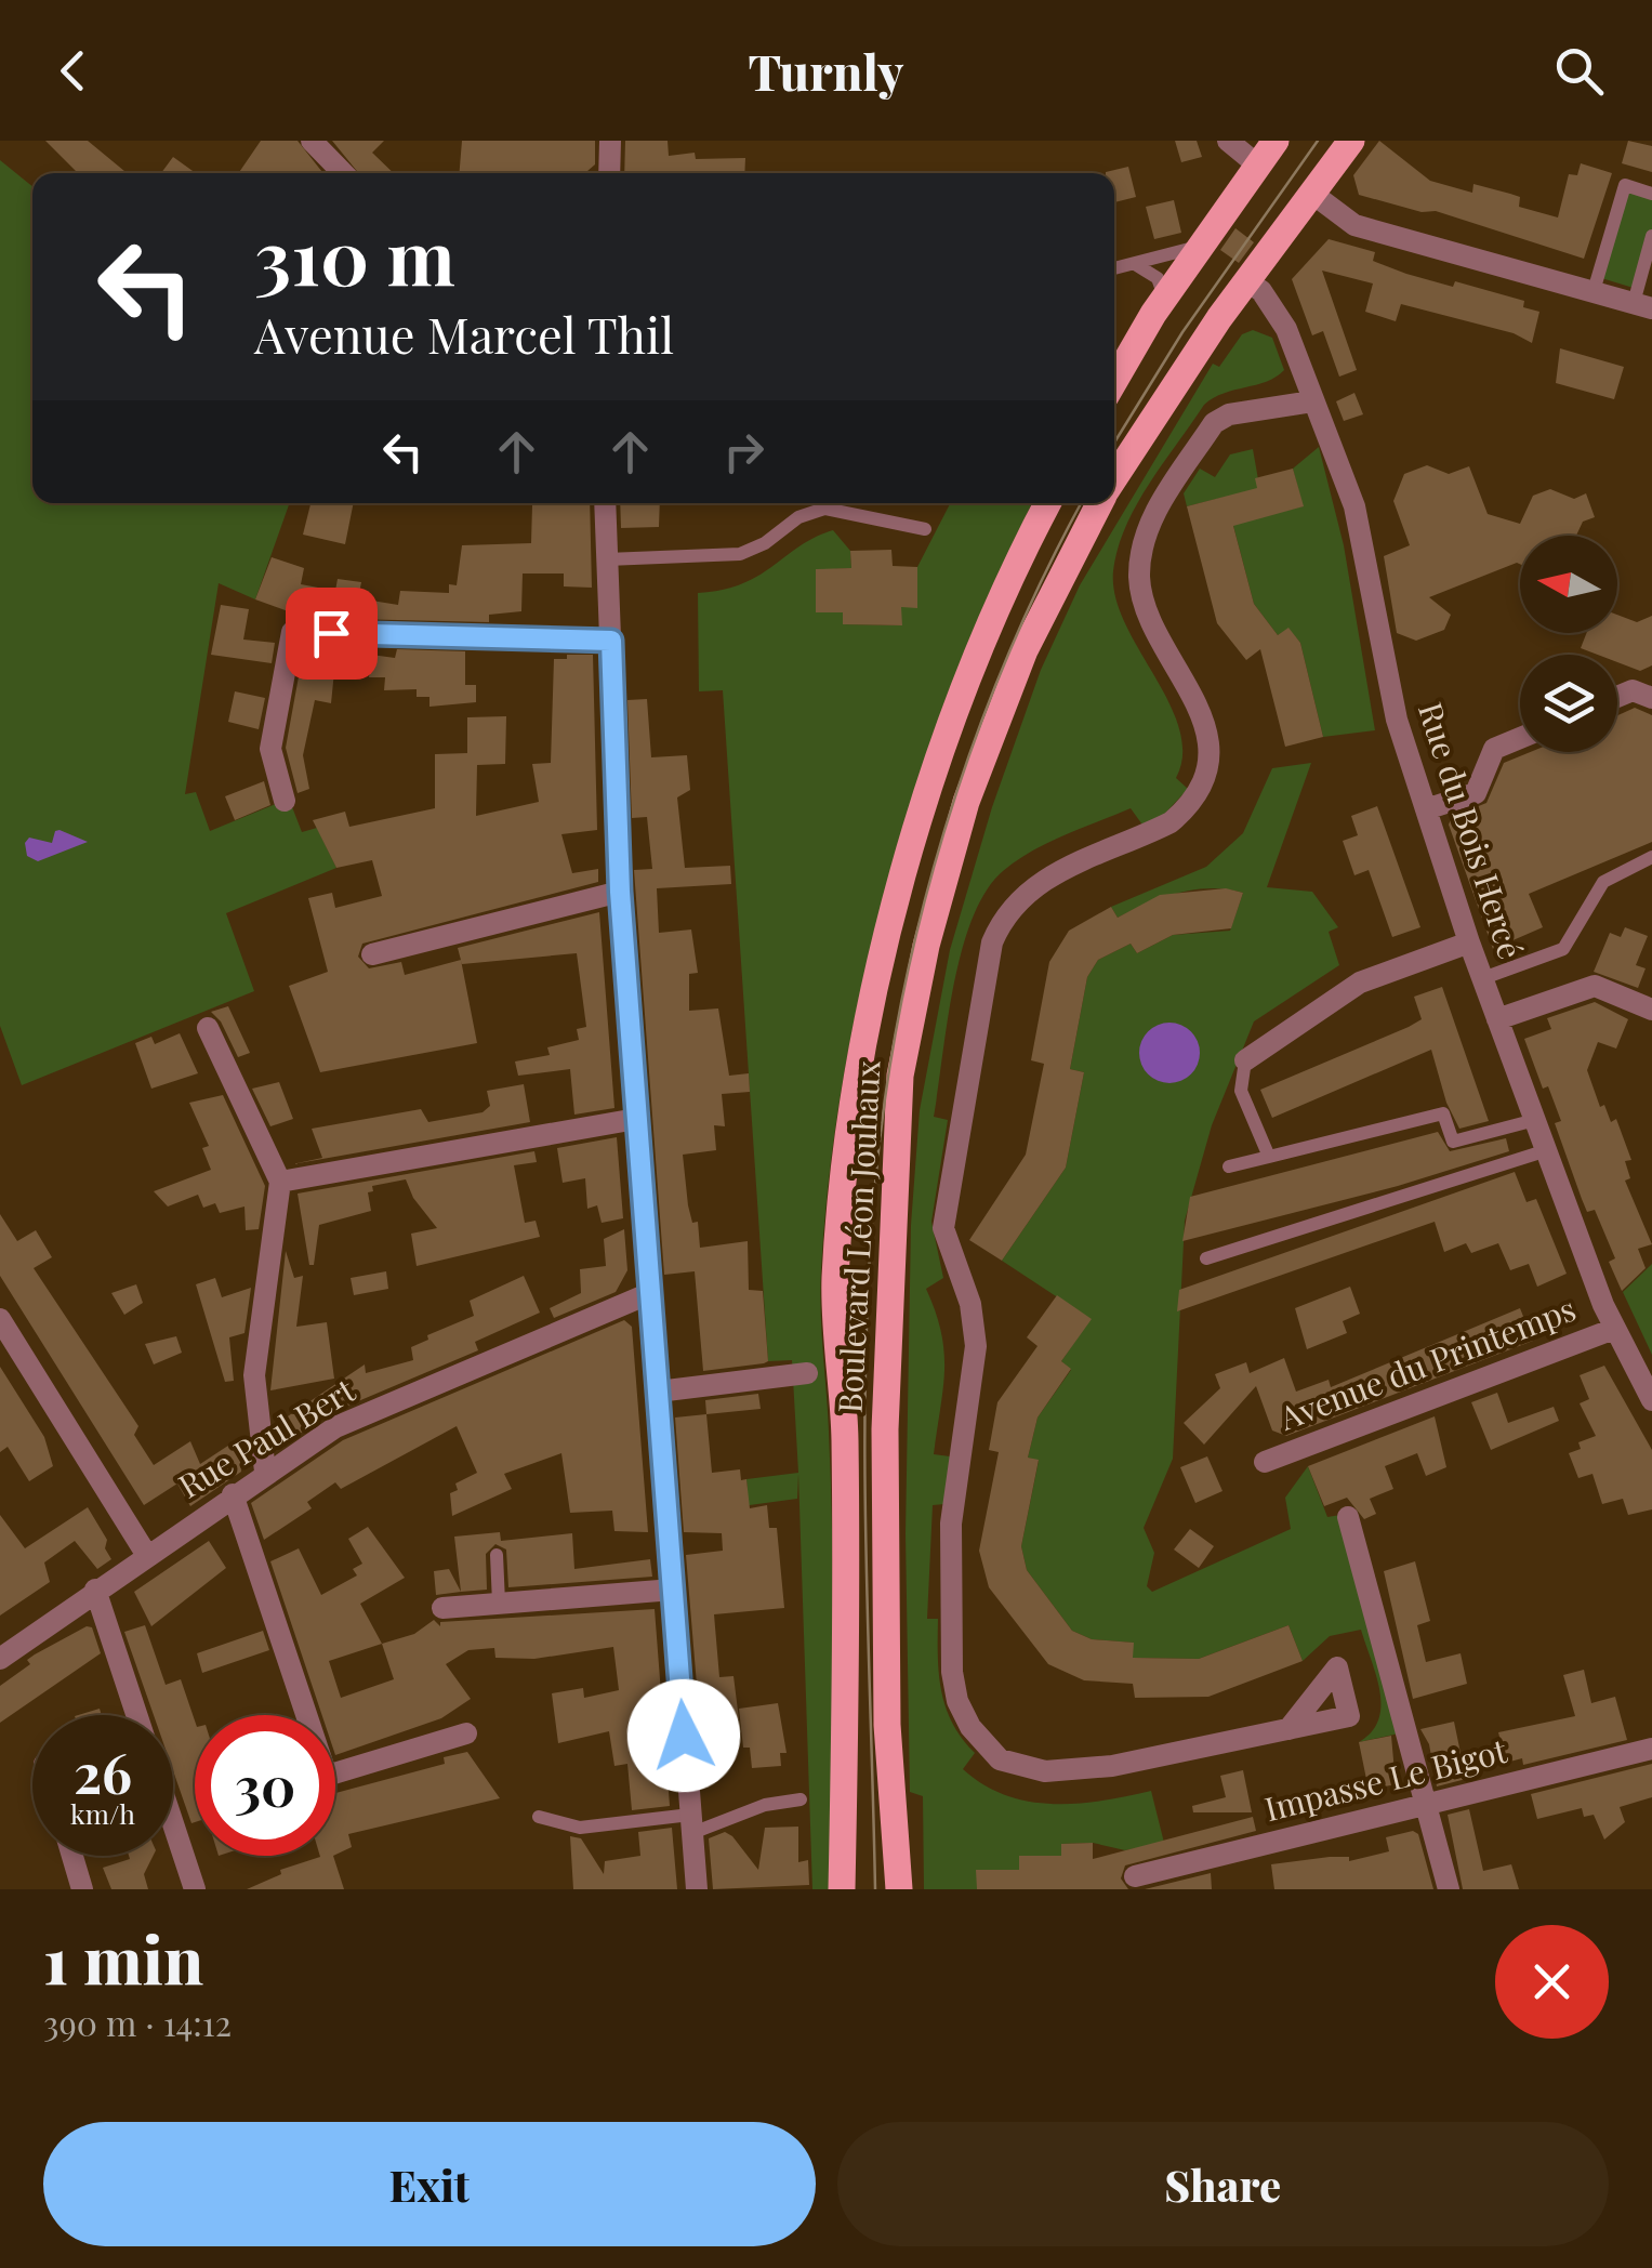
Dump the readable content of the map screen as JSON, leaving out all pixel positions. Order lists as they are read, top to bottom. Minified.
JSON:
{"streets":{"main road":["Boulevard Léon Jouhaux"],"street":["Rue du Bois Hercé","Avenue du Printemps","Rue Paul Bert","Impasse Le Bigot"]},"crossings":[["Rue du Bois Hercé","Boulevard Léon Jouhaux"],["Rue du Bois Hercé","Avenue du Printemps"]],"north":"left","page":{"header":"Turnly","turn":["310 m","Avenue Marcel Thil"],"speed":"26 km/h","limit":"30","heading":["1 min","390 m · 14:12"],"buttons":["Exit","Share"]}}
